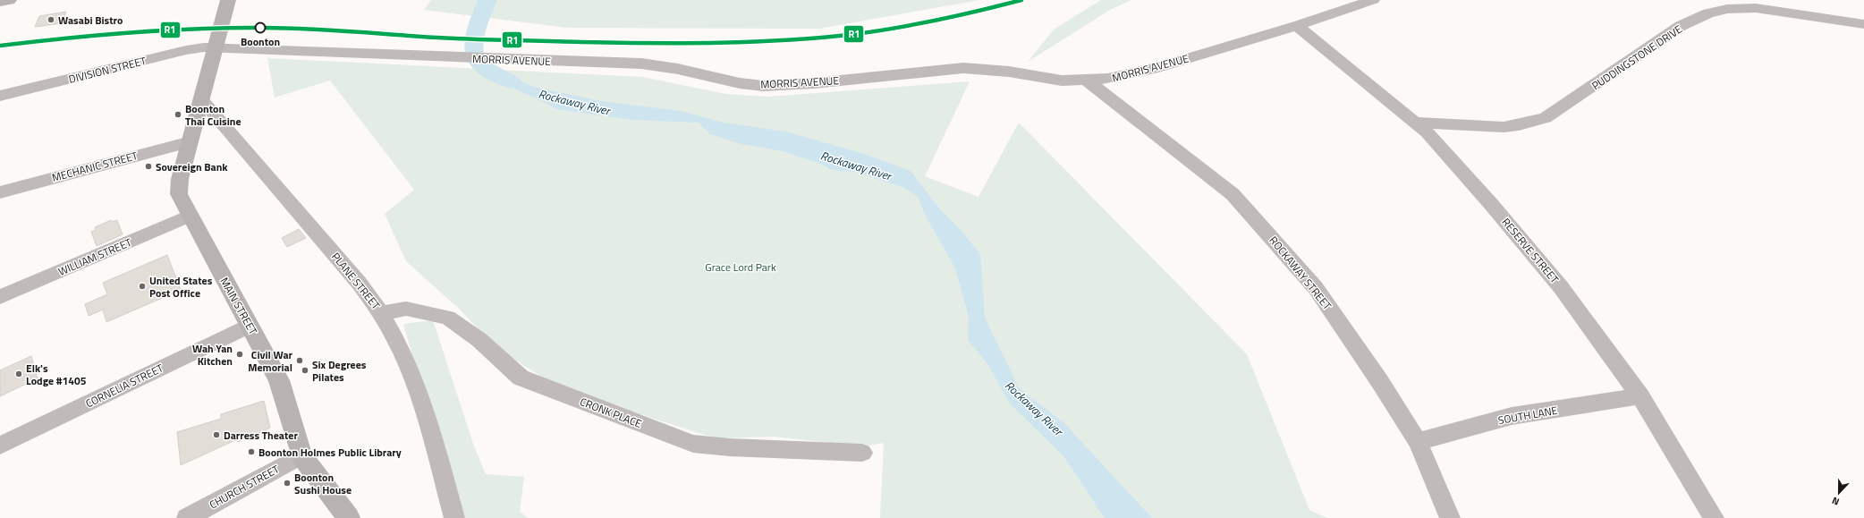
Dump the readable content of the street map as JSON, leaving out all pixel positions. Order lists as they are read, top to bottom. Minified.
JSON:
{"streets":{"main road":["MAIN STREET"],"street":["PUDDINGSTONE DRIVE","MORRIS AVENUE","DIVISION STREET","MECHANIC STREET","RESERVE STREET","WILLIAM STREET","ROCKAWAY STREET","PLANE STREET","CORNELIA STREET","CRONK PLACE","SOUTH LANE","CHURCH STREET"]},"crossings":[["PUDDINGSTONE DRIVE","RESERVE STREET"],["MORRIS AVENUE","DIVISION STREET"],["MORRIS AVENUE","RESERVE STREET"],["MORRIS AVENUE","ROCKAWAY STREET"],["MORRIS AVENUE","MAIN STREET"],["DIVISION STREET","MAIN STREET"],["MECHANIC STREET","MAIN STREET"],["RESERVE STREET","SOUTH LANE"],["WILLIAM STREET","MAIN STREET"],["ROCKAWAY STREET","SOUTH LANE"],["PLANE STREET","MAIN STREET"],["PLANE STREET","CRONK PLACE"],["MAIN STREET","CORNELIA STREET"],["MAIN STREET","CHURCH STREET"]],"water":["Rockaway River"],"parks":["Grace Lord Park"],"places":["Wasabi Bistro","Boonton","Boonton Thai Cuisine","Sovereign Bank","United States Post Office","Wah Yan Kitchen","Civil War Memorial","Six Degrees Pilates","Elk's Lodge #1405","Darress Theater","Boonton Holmes Public Library","Boonton Sushi House"],"lines":["transit line R1"],"north":"bottom"}
